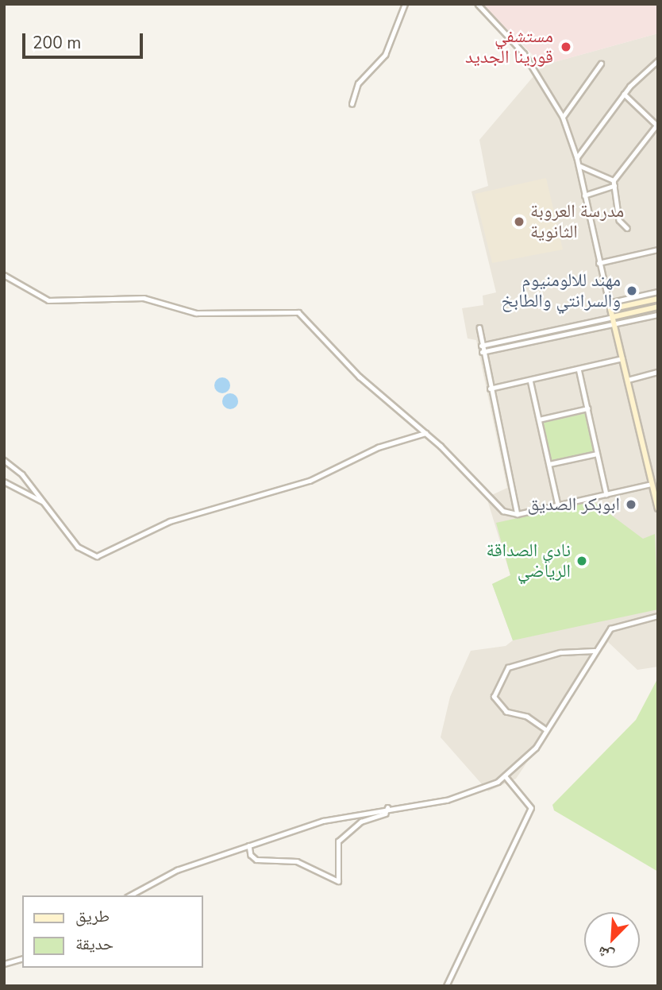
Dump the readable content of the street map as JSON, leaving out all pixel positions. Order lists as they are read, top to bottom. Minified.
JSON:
{"places":["مستشفي قورينا الجديد","مدرسة العروبة الثانوية","مهند للالومنيوم والسرانتي والطابخ","ابوبكر الصديق","نادي الصداقة الرياضي"],"legend":["طريق","حديقة"],"scale_bar":"200 m","north":"bottom left"}
